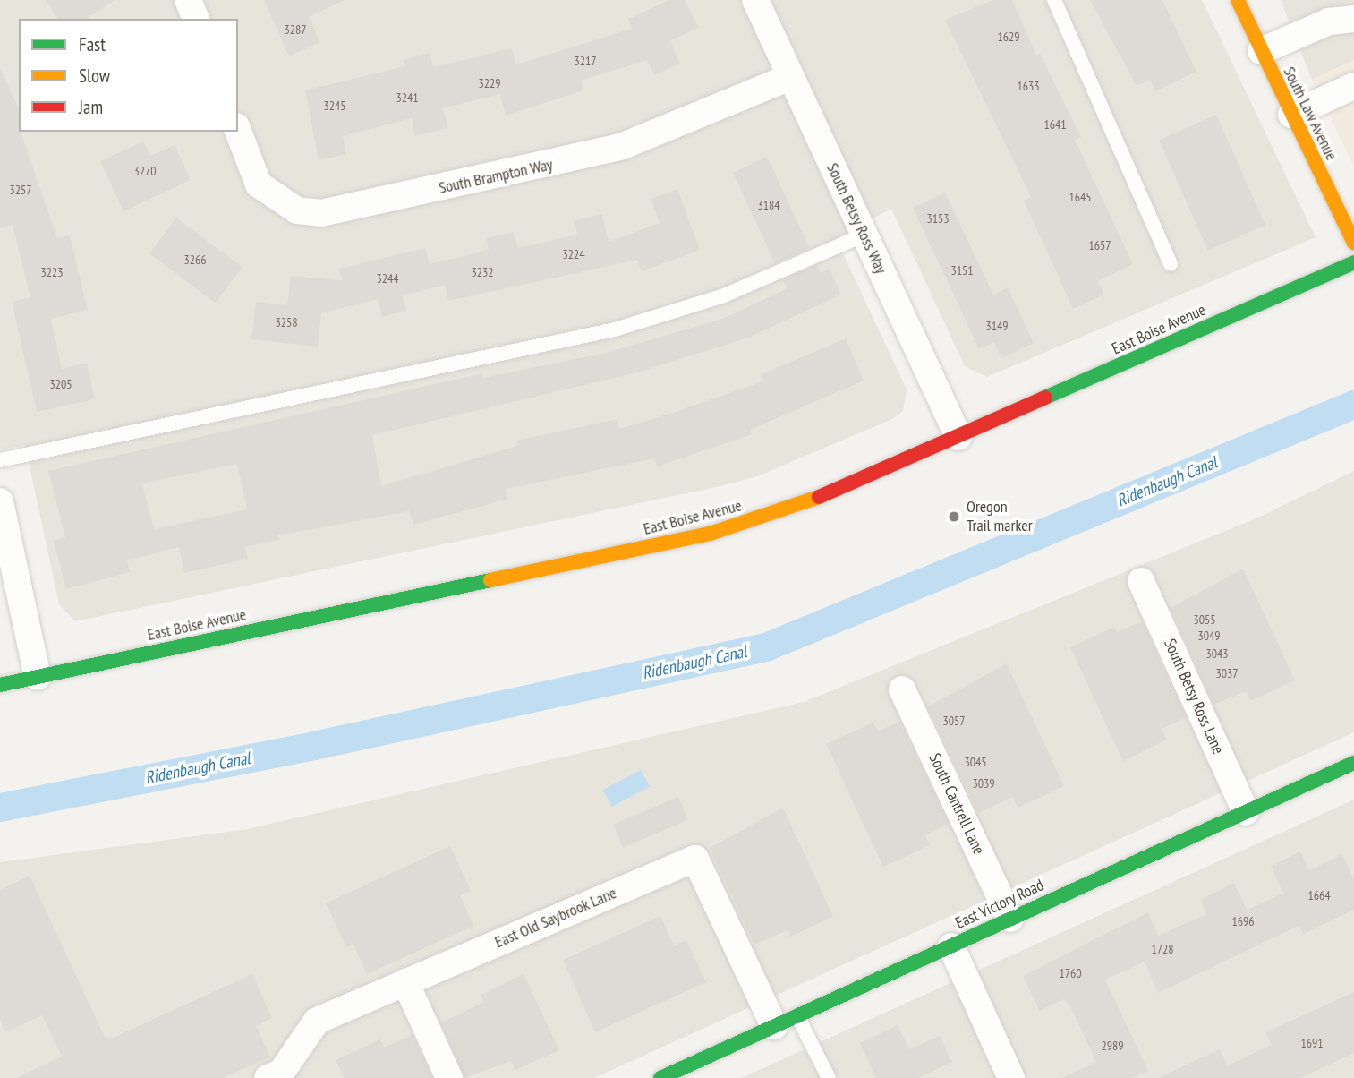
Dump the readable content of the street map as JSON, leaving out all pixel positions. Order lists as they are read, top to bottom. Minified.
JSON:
{"streets":{"street":["South Law Avenue","South Brampton Way","South Betsy Ross Way","East Boise Avenue","South Betsy Ross Lane","South Cantrell Lane","East Victory Road","East Old Saybrook Lane"]},"crossings":[["South Brampton Way","South Betsy Ross Way"],["South Betsy Ross Way","East Boise Avenue"],["South Betsy Ross Lane","East Victory Road"],["South Cantrell Lane","East Victory Road"],["East Victory Road","East Old Saybrook Lane"]],"water":["Ridenbaugh Canal"],"places":["Oregon Trail marker"],"house_numbers":["3287","1629","3217","3229","1633","3241","3245","1641","3270","3257","1645","3184","3153","1657","3224","3266","3151","3223","3232","3244","3258","3149","3205","3055","3049","3043","3037","3057","3045","3039","1664","1696","1728","1760","1691","2989"],"legend":["Fast","Slow","Jam"]}
